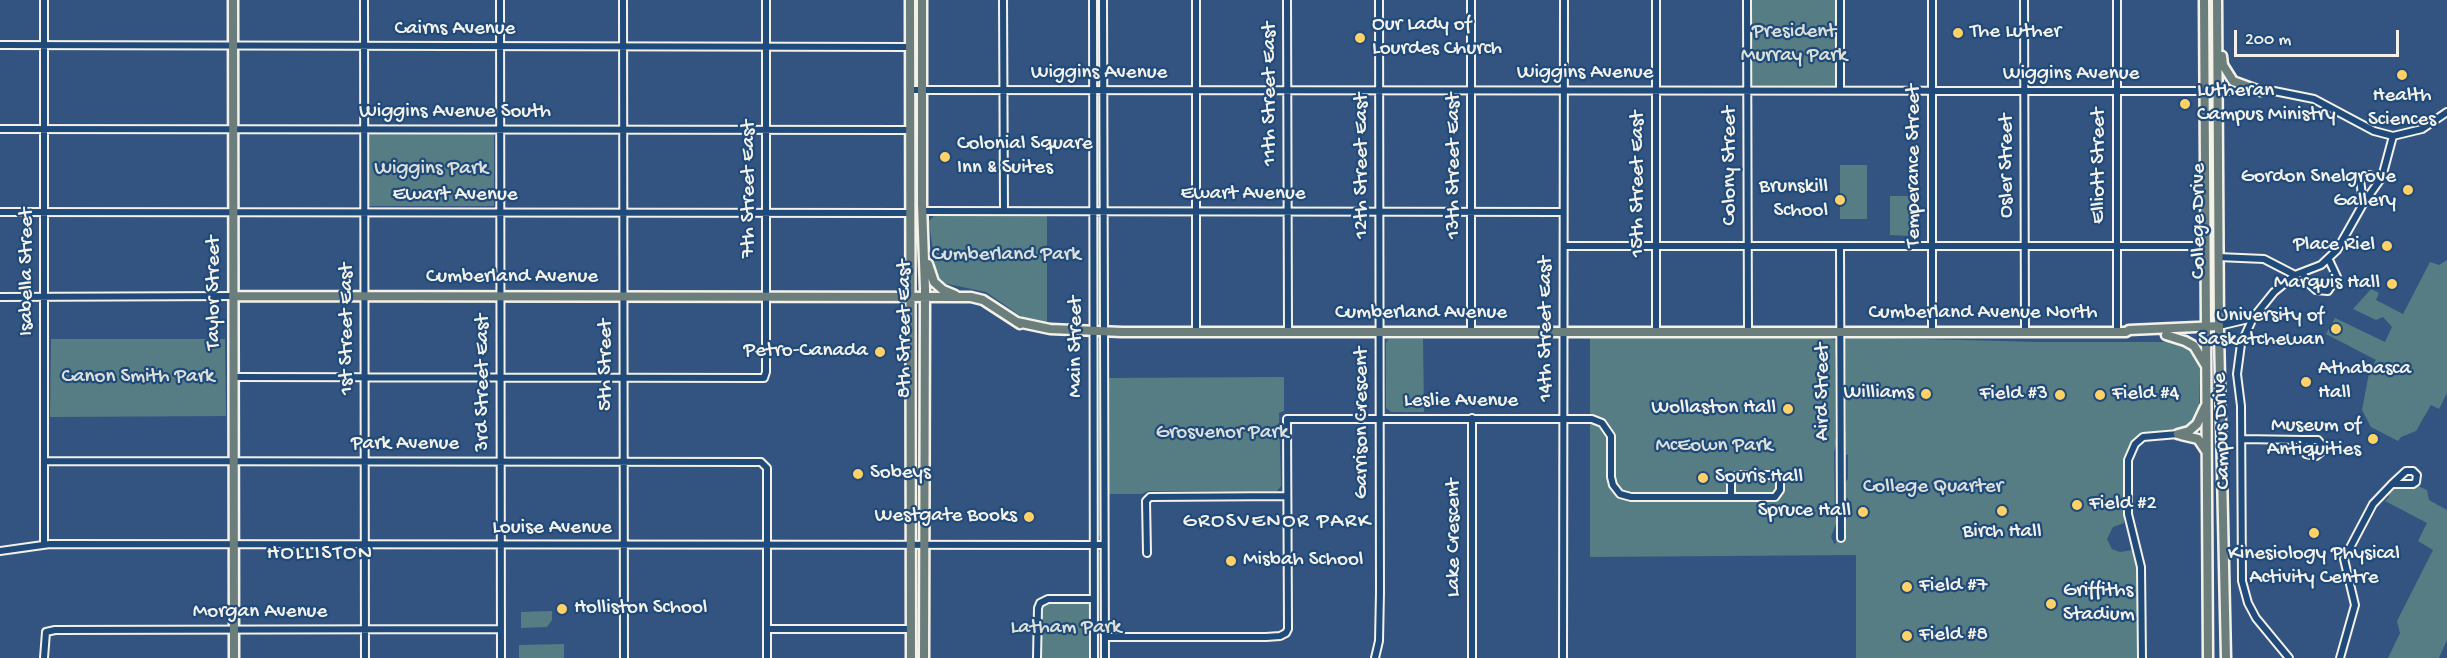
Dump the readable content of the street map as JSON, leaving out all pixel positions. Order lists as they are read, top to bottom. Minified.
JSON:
{"streets":{"main road":["College Drive","Cumberland Avenue","Taylor Street","Cumberland Avenue North","8th Street East"],"street":["Cairns Avenue","Wiggins Avenue","11th Street East","Wiggins Avenue South","12th Street East","13th Street East","Colony Street","Temperance Street","Osler Street","Elliott Street","15th Street East","7th Street East","Ewart Avenue","Isabella Street","1st Street East","14th Street East","Main Street","5th Street","3rd Street East","Aird Street","Leslie Avenue","Garrison Crescent","Campus Drive","Park Avenue","Louise Avenue","Lake Crescent","Morgan Avenue"]},"crossings":[["Cairns Avenue","7th Street East"],["Cairns Avenue","Isabella Street"],["Cairns Avenue","Taylor Street"],["Cairns Avenue","1st Street East"],["Cairns Avenue","8th Street East"],["Cairns Avenue","5th Street"],["Cairns Avenue","3rd Street East"],["Wiggins Avenue","11th Street East"],["Wiggins Avenue","12th Street East"],["Wiggins Avenue","13th Street East"],["Wiggins Avenue","Colony Street"],["Wiggins Avenue","Temperance Street"],["Wiggins Avenue","Osler Street"],["Wiggins Avenue","Elliott Street"],["Wiggins Avenue","15th Street East"],["Wiggins Avenue","College Drive"],["Wiggins Avenue","8th Street East"],["Wiggins Avenue","14th Street East"],["Wiggins Avenue","Main Street"],["Wiggins Avenue","Campus Drive"],["11th Street East","Ewart Avenue"],["11th Street East","Cumberland Avenue"],["Wiggins Avenue South","7th Street East"],["Wiggins Avenue South","Isabella Street"],["Wiggins Avenue South","Taylor Street"],["Wiggins Avenue South","1st Street East"],["Wiggins Avenue South","8th Street East"],["Wiggins Avenue South","5th Street"],["Wiggins Avenue South","3rd Street East"],["12th Street East","Ewart Avenue"],["12th Street East","Cumberland Avenue"],["12th Street East","Garrison Crescent"],["13th Street East","Ewart Avenue"],["13th Street East","Cumberland Avenue"],["Colony Street","Cumberland Avenue"],["Colony Street","Cumberland Avenue North"],["Temperance Street","Cumberland Avenue North"],["Osler Street","Cumberland Avenue North"],["Elliott Street","Cumberland Avenue North"],["15th Street East","Cumberland Avenue"],["7th Street East","Ewart Avenue"],["7th Street East","Cumberland Avenue"],["7th Street East","5th Street"],["Ewart Avenue","Isabella Street"],["Ewart Avenue","Taylor Street"],["Ewart Avenue","1st Street East"],["Ewart Avenue","8th Street East"],["Ewart Avenue","14th Street East"],["Ewart Avenue","Main Street"],["Ewart Avenue","5th Street"],["Ewart Avenue","3rd Street East"],["College Drive","Cumberland Avenue North"],["Isabella Street","Cumberland Avenue"],["Isabella Street","Park Avenue"],["Isabella Street","Louise Avenue"],["Cumberland Avenue","Taylor Street"],["Cumberland Avenue","Cumberland Avenue North"],["Cumberland Avenue","1st Street East"],["Cumberland Avenue","8th Street East"],["Cumberland Avenue","14th Street East"],["Cumberland Avenue","Main Street"],["Cumberland Avenue","5th Street"],["Cumberland Avenue","3rd Street East"],["Cumberland Avenue","Garrison Crescent"],["Taylor Street","Park Avenue"],["Taylor Street","Louise Avenue"],["Taylor Street","Morgan Avenue"],["Cumberland Avenue North","Aird Street"],["1st Street East","Park Avenue"],["1st Street East","Louise Avenue"],["1st Street East","Morgan Avenue"],["8th Street East","Louise Avenue"],["14th Street East","Leslie Avenue"],["Main Street","Louise Avenue"],["5th Street","Park Avenue"],["5th Street","Louise Avenue"],["3rd Street East","Park Avenue"],["3rd Street East","Louise Avenue"],["3rd Street East","Morgan Avenue"],["Leslie Avenue","Garrison Crescent"],["Leslie Avenue","Lake Crescent"],["Park Avenue","Louise Avenue"]],"districts":["GROSVENOR PARK","HOLLISTON"],"parks":["President Murray Park","Wiggins Park","Cumberland Park","Canon Smith Park","Grosvenor Park","McEown Park","College Quarter","Latham Park"],"places":["The Luther","Our Lady of Lourdes Church","Health Sciences","Lutheran Campus Ministry","Colonial Square Inn & Suites","Gordon Snelgrove Gallery","Brunskill School","Place Riel","Marquis Hall","University of Saskatchewan","Petro-Canada","Athabasca Hall","Williams","Field #3","Field #4","Wollaston Hall","Museum of Antiquities","Sobeys","Souris Hall","Field #2","Birch Hall","Spruce Hall","Westgate Books","Kinesiology Physical Activity Centre","Misbah School","Field #7","Griffiths Stadium","Holliston School","Field #8"],"scale_bar":"200 m"}
